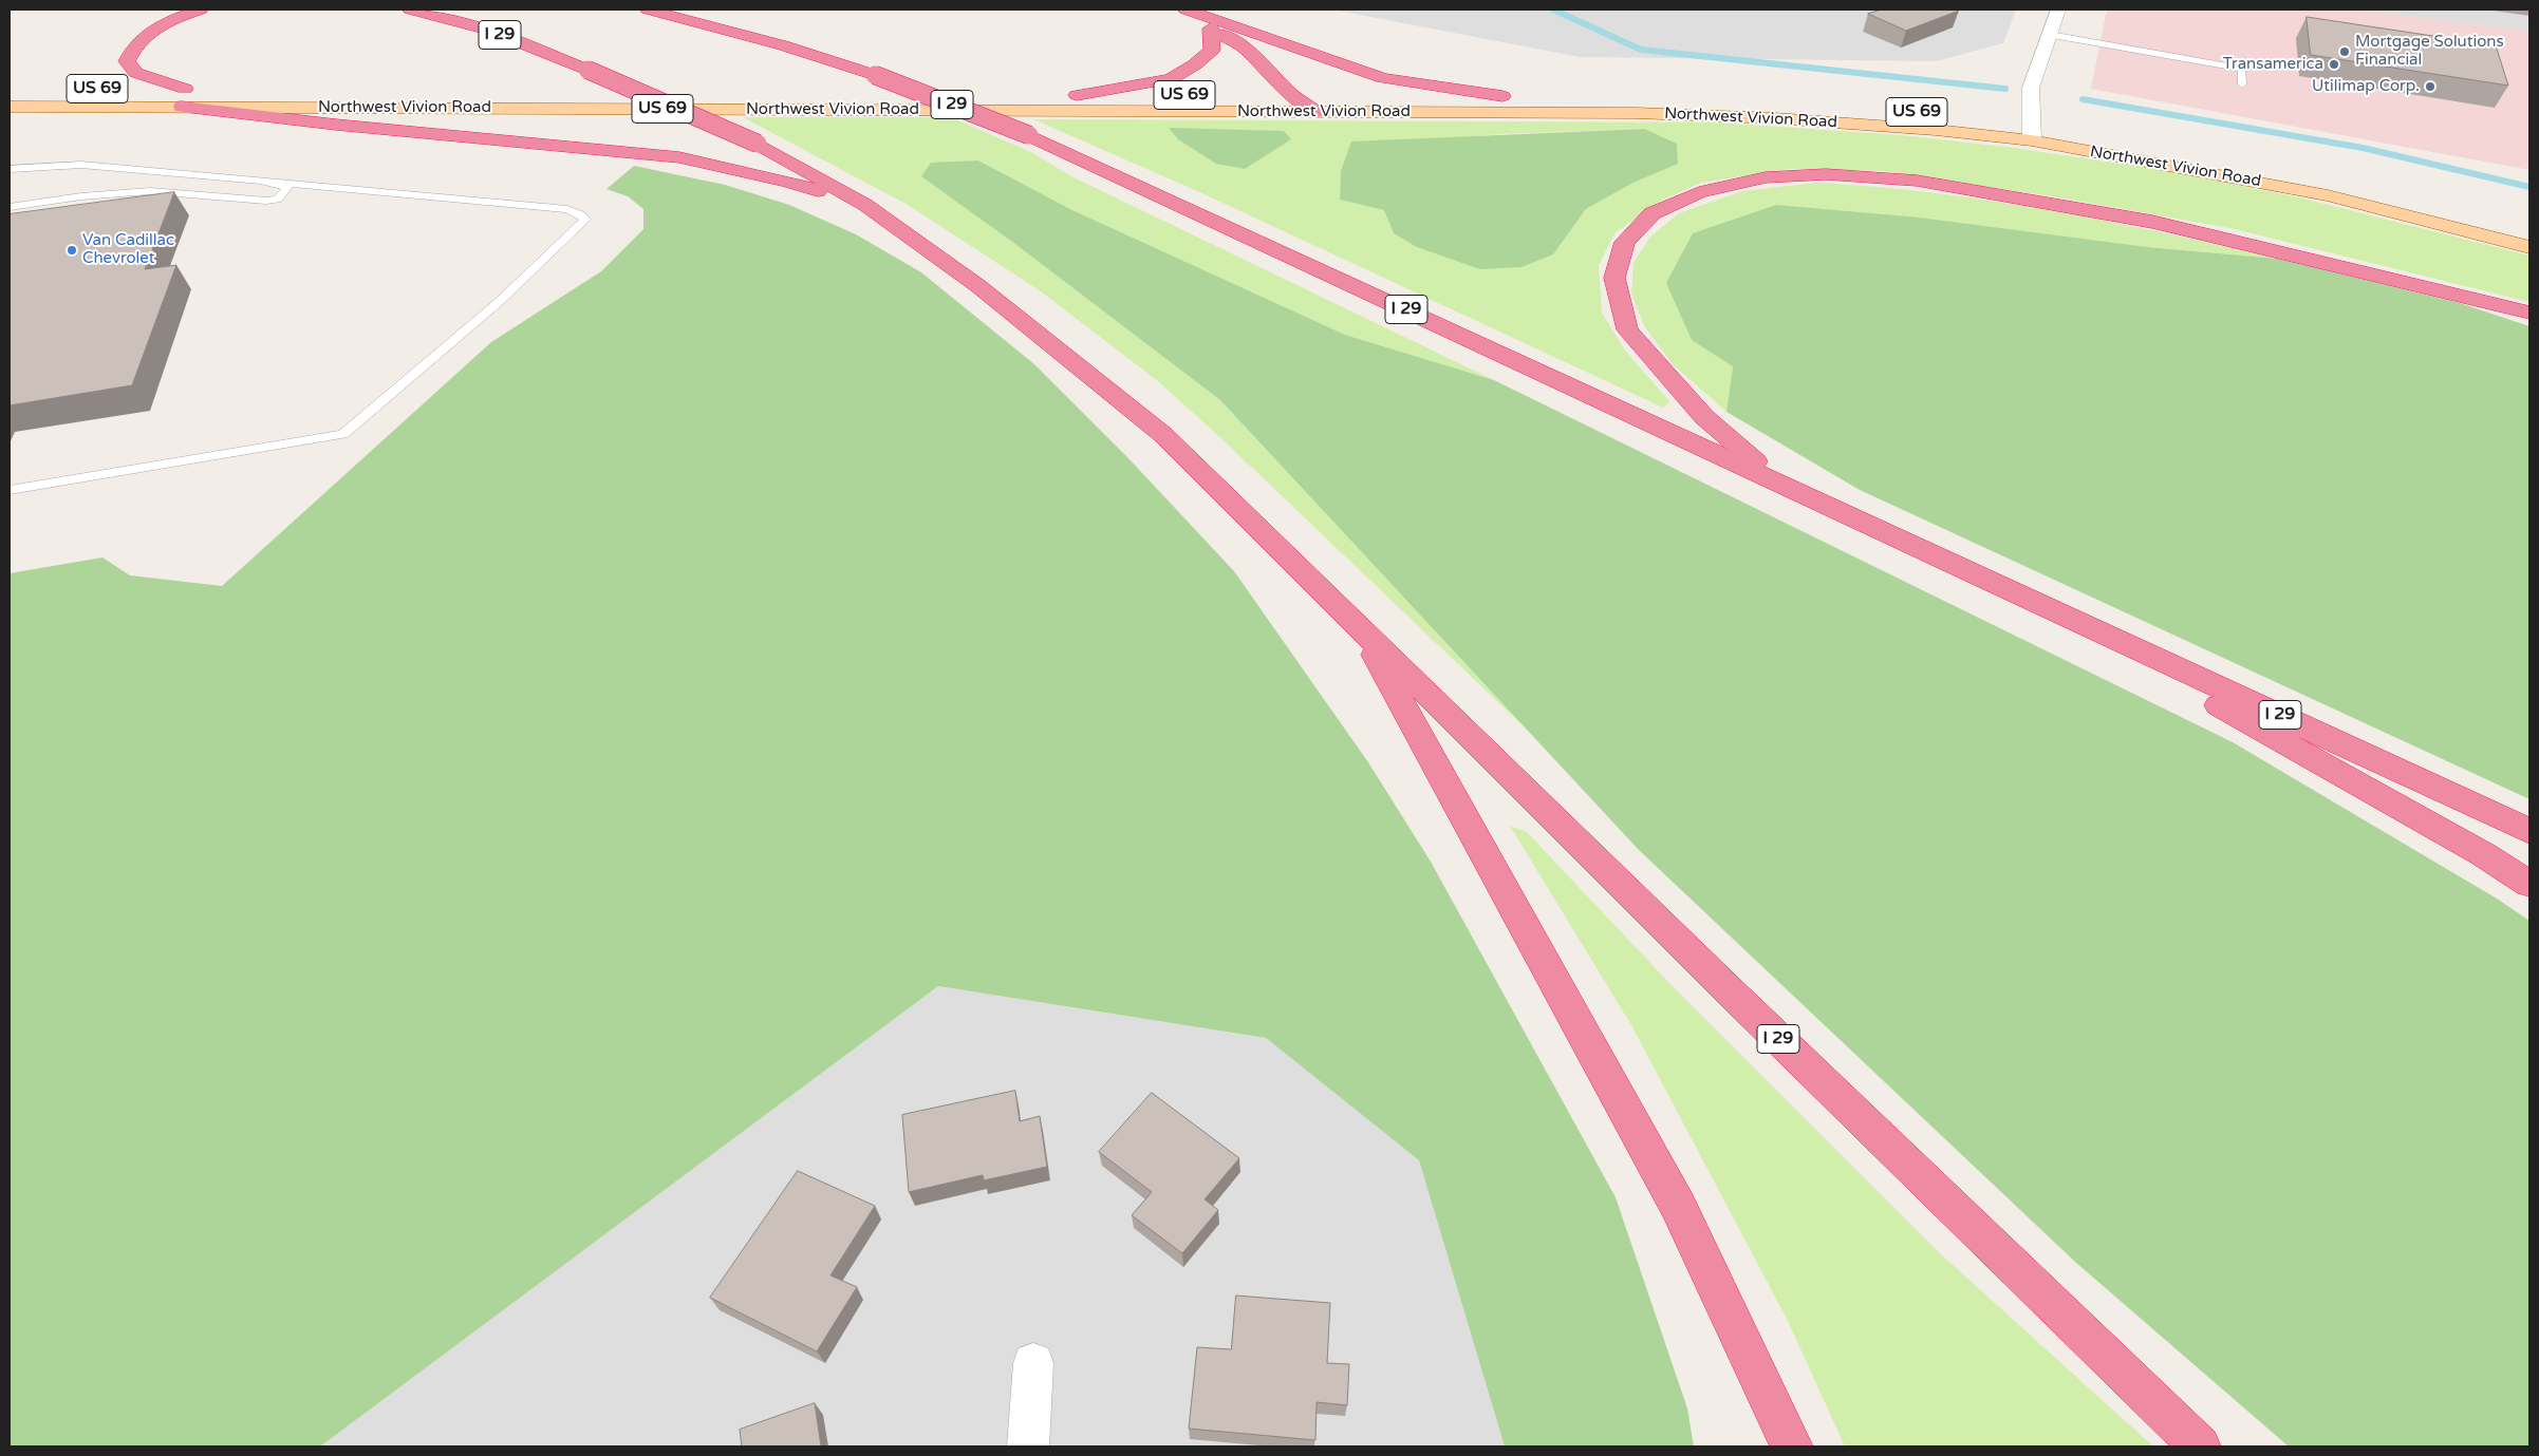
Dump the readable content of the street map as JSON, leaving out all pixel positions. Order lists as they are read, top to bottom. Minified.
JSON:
{"streets":{"highway":["I 29"],"main road":["US 69","Northwest Vivion Road"]},"places":["Mortgage Solutions Financial","Transamerica","Utilimap Corp.","Van Cadillac Chevrolet"]}
